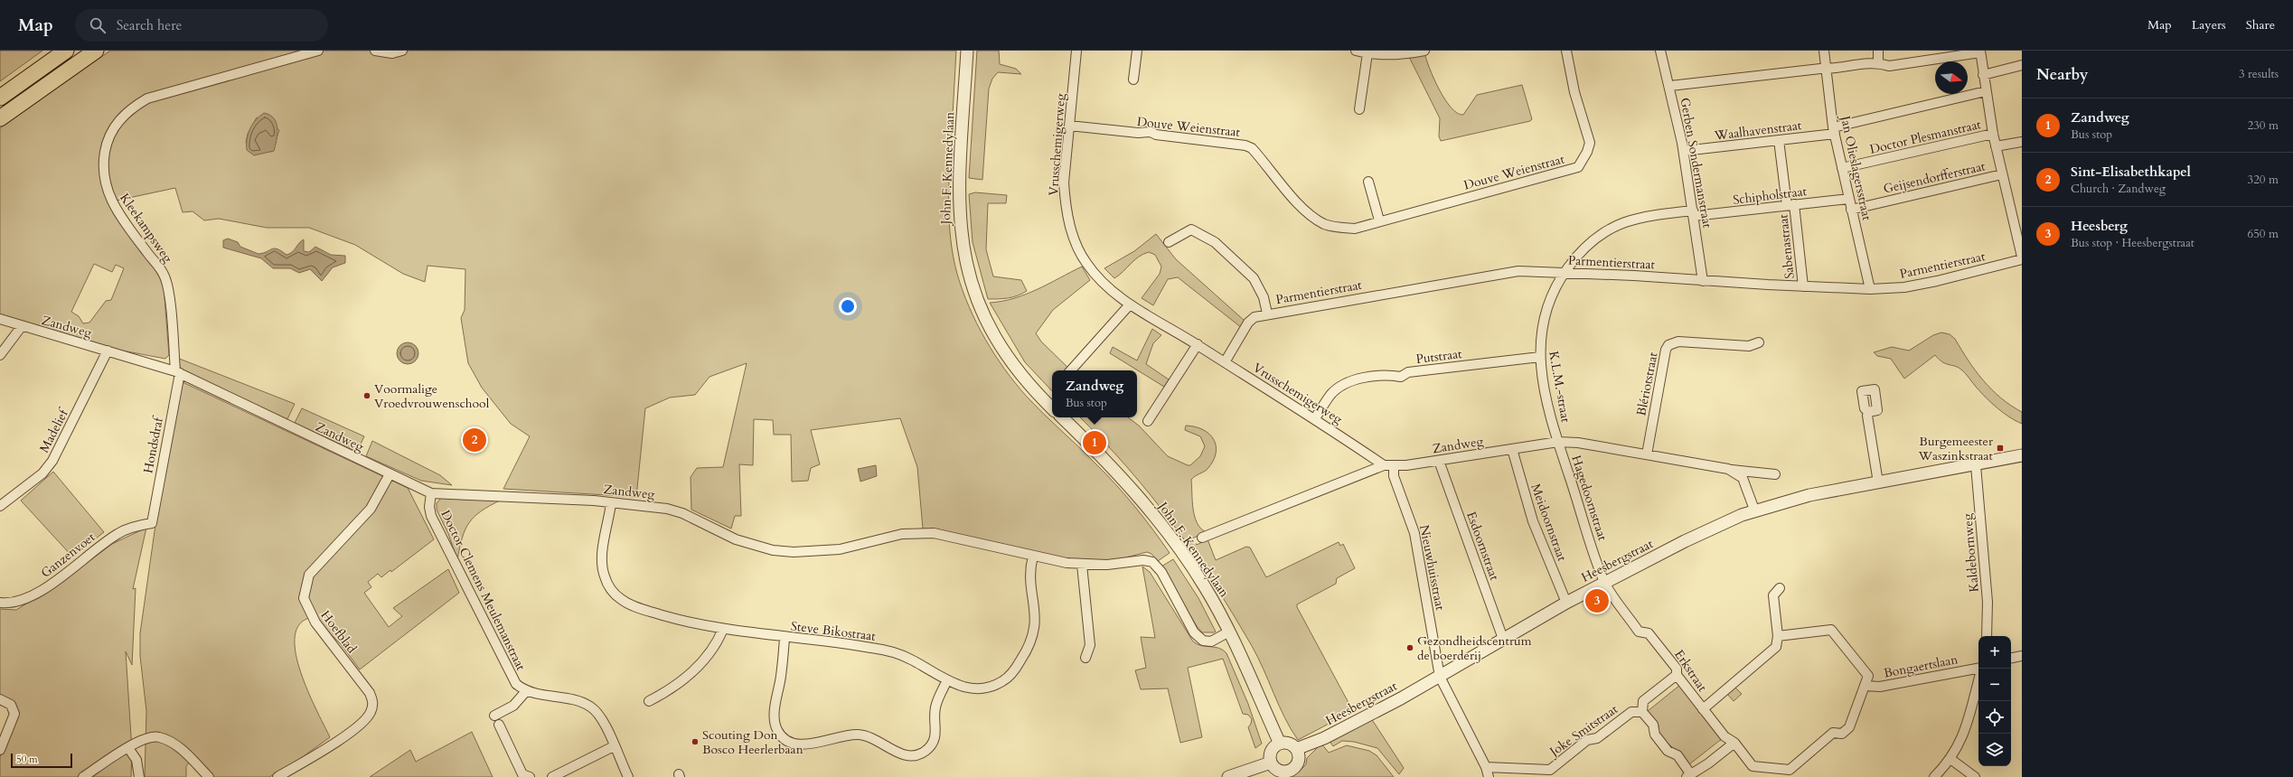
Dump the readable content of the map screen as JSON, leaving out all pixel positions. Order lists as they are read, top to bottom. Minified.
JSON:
{"streets":{"street":["Douve Weienstraat","Waalhavenstraat","Doctor Plesmanstraat","Vrusschemigerweg","Gerben Sondermanstraat","John F. Kennedylaan","Jan Olieslagersstraat","Geijsendorfferstraat","Schipholstraat","Kleekampsweg","Sabenastraat","Parmentierstraat","Zandweg","Putstraat","Blériotstraat","K.L.M.-straat","Madelief","Hondsdraf","Hagedoornstraat","Meidoornstraat","Esdoornstraat","Kaldebornweg","Ganzenvoet","Heesbergstraat","Nieuwhuisstraat","Doctor Clemens Meulemanstraat","Steve Bikostraat","Hoefblad","Bongaertslaan","Erkstraat","Joke Smitstraat"]},"crossings":[["Douve Weienstraat","Vrusschemigerweg"],["Waalhavenstraat","Gerben Sondermanstraat"],["Waalhavenstraat","Jan Olieslagersstraat"],["Waalhavenstraat","Sabenastraat"],["Doctor Plesmanstraat","Jan Olieslagersstraat"],["Vrusschemigerweg","Parmentierstraat"],["Vrusschemigerweg","Zandweg"],["Vrusschemigerweg","Putstraat"],["Gerben Sondermanstraat","Schipholstraat"],["Gerben Sondermanstraat","Parmentierstraat"],["Gerben Sondermanstraat","K.L.M.-straat"],["John F. Kennedylaan","Zandweg"],["John F. Kennedylaan","Heesbergstraat"],["Jan Olieslagersstraat","Geijsendorfferstraat"],["Jan Olieslagersstraat","Schipholstraat"],["Jan Olieslagersstraat","Parmentierstraat"],["Schipholstraat","Sabenastraat"],["Schipholstraat","K.L.M.-straat"],["Kleekampsweg","Zandweg"],["Kleekampsweg","Hondsdraf"],["Sabenastraat","Parmentierstraat"],["Parmentierstraat","K.L.M.-straat"],["Zandweg","Blériotstraat"],["Zandweg","K.L.M.-straat"],["Zandweg","Madelief"],["Zandweg","Hondsdraf"],["Zandweg","Hagedoornstraat"],["Zandweg","Meidoornstraat"],["Zandweg","Esdoornstraat"],["Zandweg","Heesbergstraat"],["Zandweg","Nieuwhuisstraat"],["Zandweg","Doctor Clemens Meulemanstraat"],["Zandweg","Steve Bikostraat"],["Zandweg","Hoefblad"],["Putstraat","K.L.M.-straat"],["K.L.M.-straat","Hagedoornstraat"],["Hondsdraf","Ganzenvoet"],["Hagedoornstraat","Heesbergstraat"],["Hagedoornstraat","Erkstraat"],["Meidoornstraat","Heesbergstraat"],["Esdoornstraat","Heesbergstraat"],["Kaldebornweg","Heesbergstraat"],["Heesbergstraat","Nieuwhuisstraat"],["Heesbergstraat","Erkstraat"],["Nieuwhuisstraat","Joke Smitstraat"],["Bongaertslaan","Erkstraat"]],"places":{"other":["Voormalige Vroedvrouwenschool","Gezondheidscentrum de boerderij","Scouting Don Bosco Heerlerbaan"],"transit":["Burgemeester Waszinkstraat"]},"scale_bar":"50 m","north":"right","page":{"header":"Map","search":"Search here","nav":["Map","Layers","Share"],"heading":["Nearby","3 results"],"list":[{"mark":"1","name":"Zandweg","note":"Bus stop","value":"230 m"},{"mark":"2","name":"Sint-Elisabethkapel","note":"Church · Zandweg","value":"320 m"},{"mark":"3","name":"Heesberg","note":"Bus stop · Heesbergstraat","value":"650 m"}],"popup":["Zandweg","Bus stop"],"pins":["2","1","3"],"map_buttons":["+","−"],"scale":"50 m"}}
